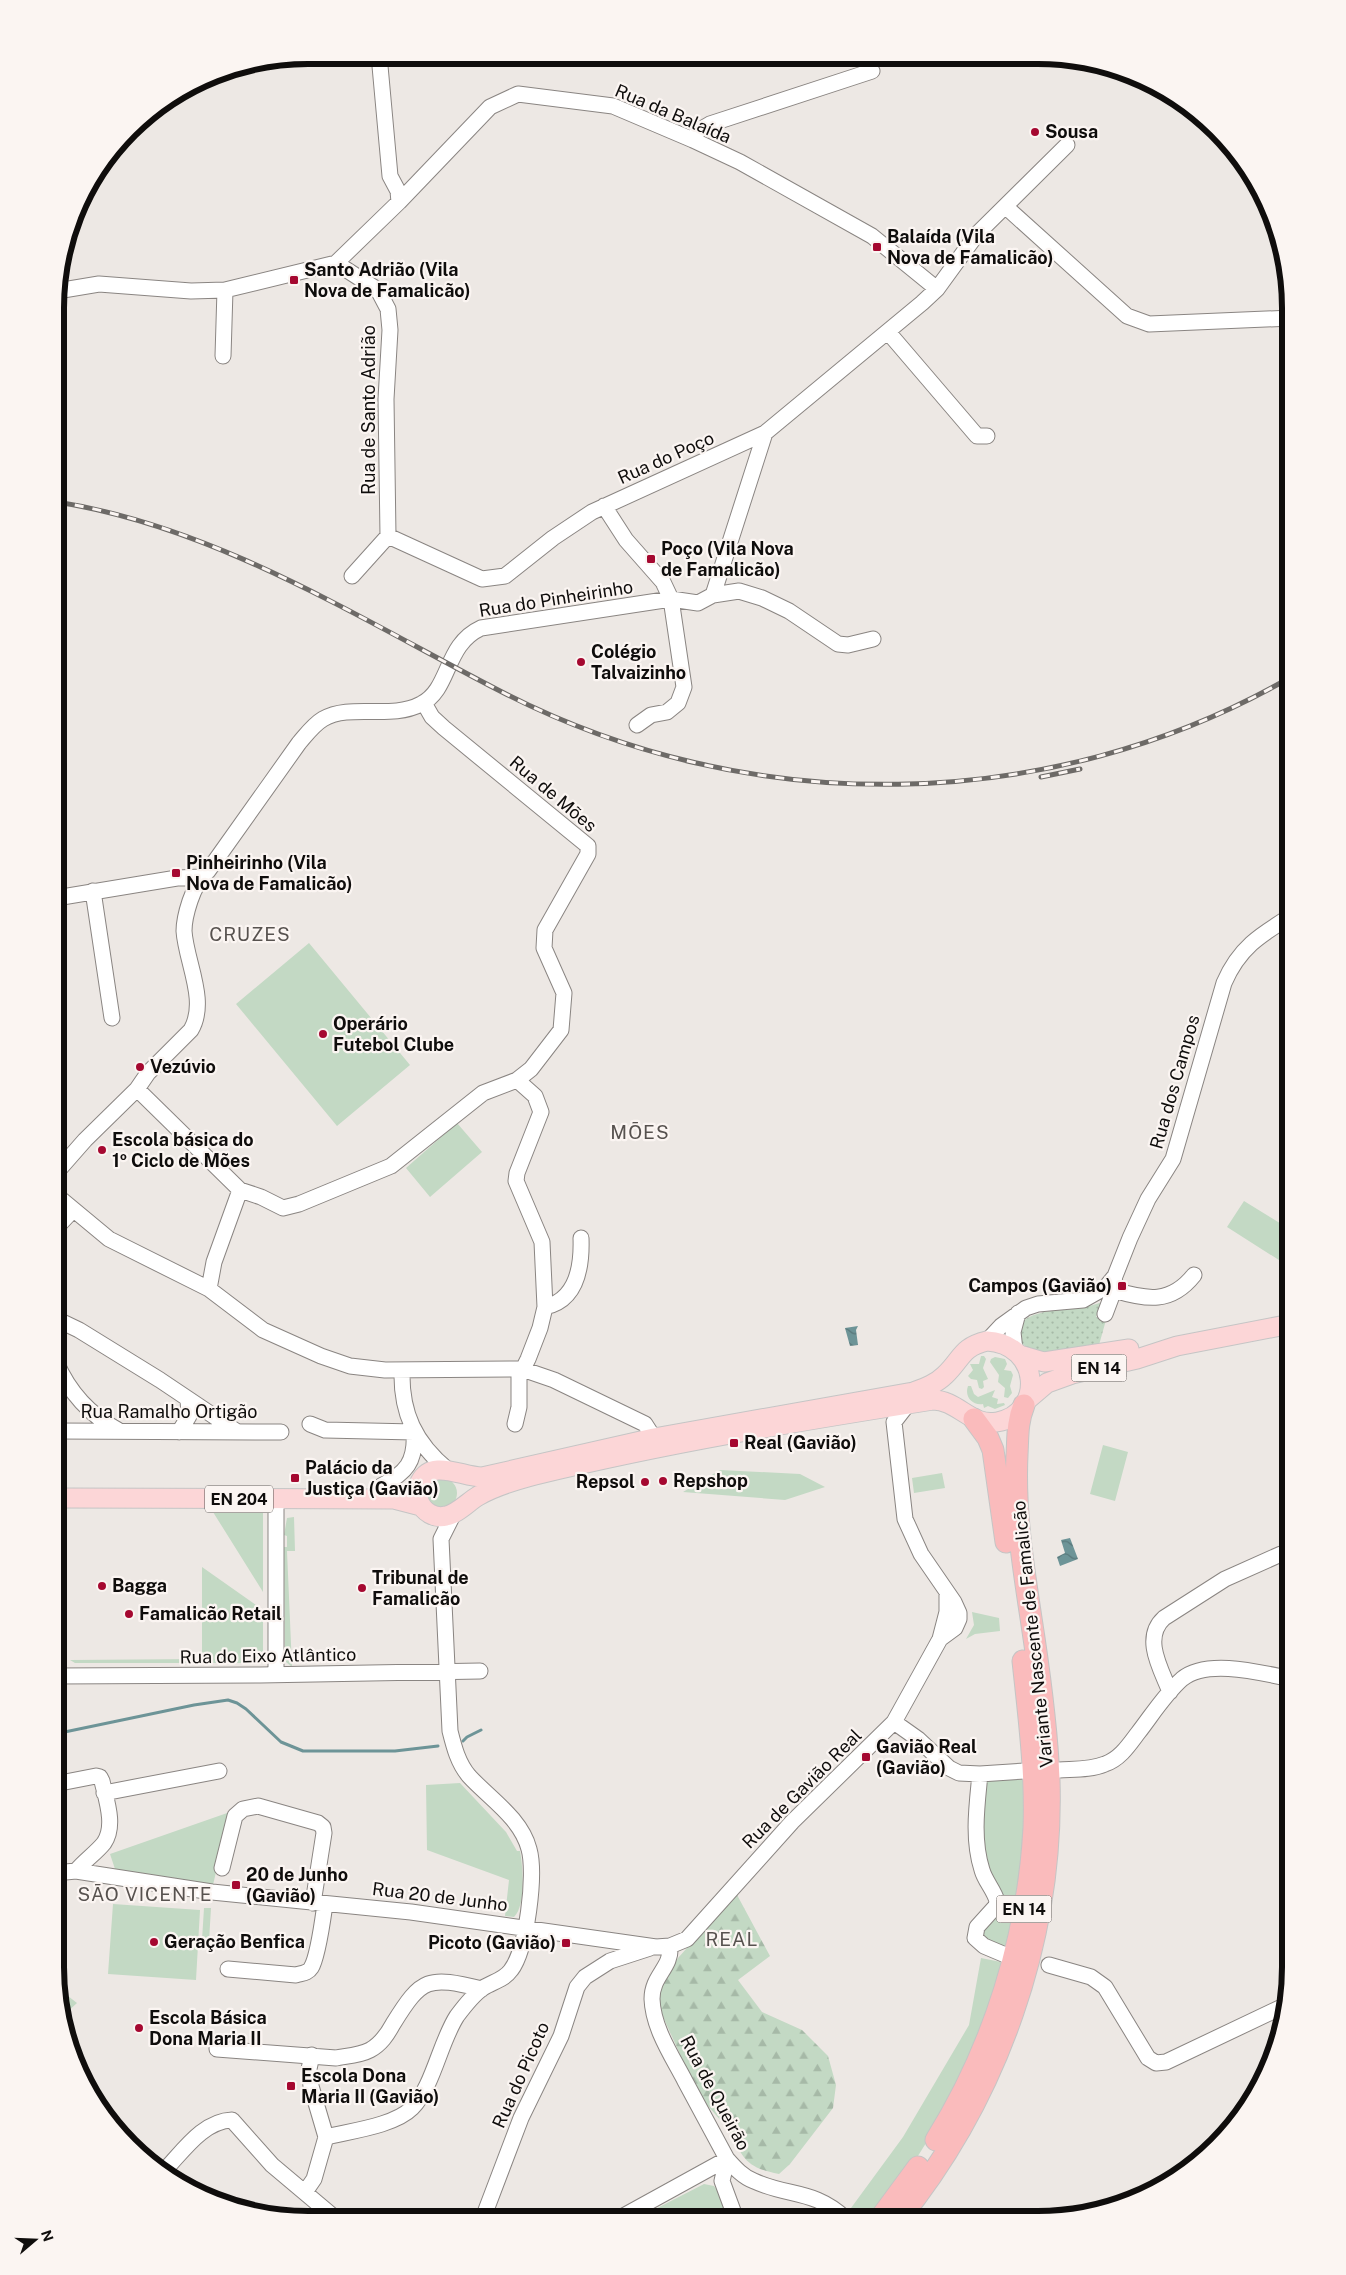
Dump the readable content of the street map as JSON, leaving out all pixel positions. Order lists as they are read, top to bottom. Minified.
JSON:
{"streets":{"highway":["EN 14","Variante Nascente de Famalicão"],"main road":["EN 204"],"street":["Rua da Balaída","Rua de Santo Adrião","Rua do Poço","Rua do Pinheirinho","Rua de Mões","Rua dos Campos","Rua Ramalho Ortigão","Rua do Eixo Atlântico","Rua de Gavião Real","Rua 20 de Junho","Rua do Picoto","Rua de Queirão"]},"crossings":[["Rua da Balaída","Rua de Santo Adrião"],["Rua da Balaída","Rua do Poço"],["Rua de Santo Adrião","Rua do Poço"],["Rua do Pinheirinho","Rua de Mões"],["EN 14","Variante Nascente de Famalicão"],["Rua de Gavião Real","Rua 20 de Junho"],["Rua de Gavião Real","Rua do Picoto"],["Rua de Gavião Real","Rua de Queirão"],["Rua 20 de Junho","Rua do Picoto"],["Rua 20 de Junho","Rua de Queirão"],["Rua do Picoto","Rua de Queirão"]],"districts":["CRUZES","MÕES","SÃO VICENTE","REAL"],"places":{"other":["Sousa","Colégio Talvaizinho","Operário Futebol Clube","Vezúvio","Escola básica do 1º Ciclo de Mões","Repshop","Repsol","Bagga","Tribunal de Famalicão","Famalicão Retail","Geração Benfica","Escola Básica Dona Maria II"],"transit":["Balaída (Vila Nova de Famalicão)","Santo Adrião (Vila Nova de Famalicão)","Poço (Vila Nova de Famalicão)","Pinheirinho (Vila Nova de Famalicão)","Campos (Gavião)","Real (Gavião)","Palácio da Justiça (Gavião)","Gavião Real (Gavião)","20 de Junho (Gavião)","Picoto (Gavião)","Escola Dona Maria II (Gavião)"]},"north":"right"}
